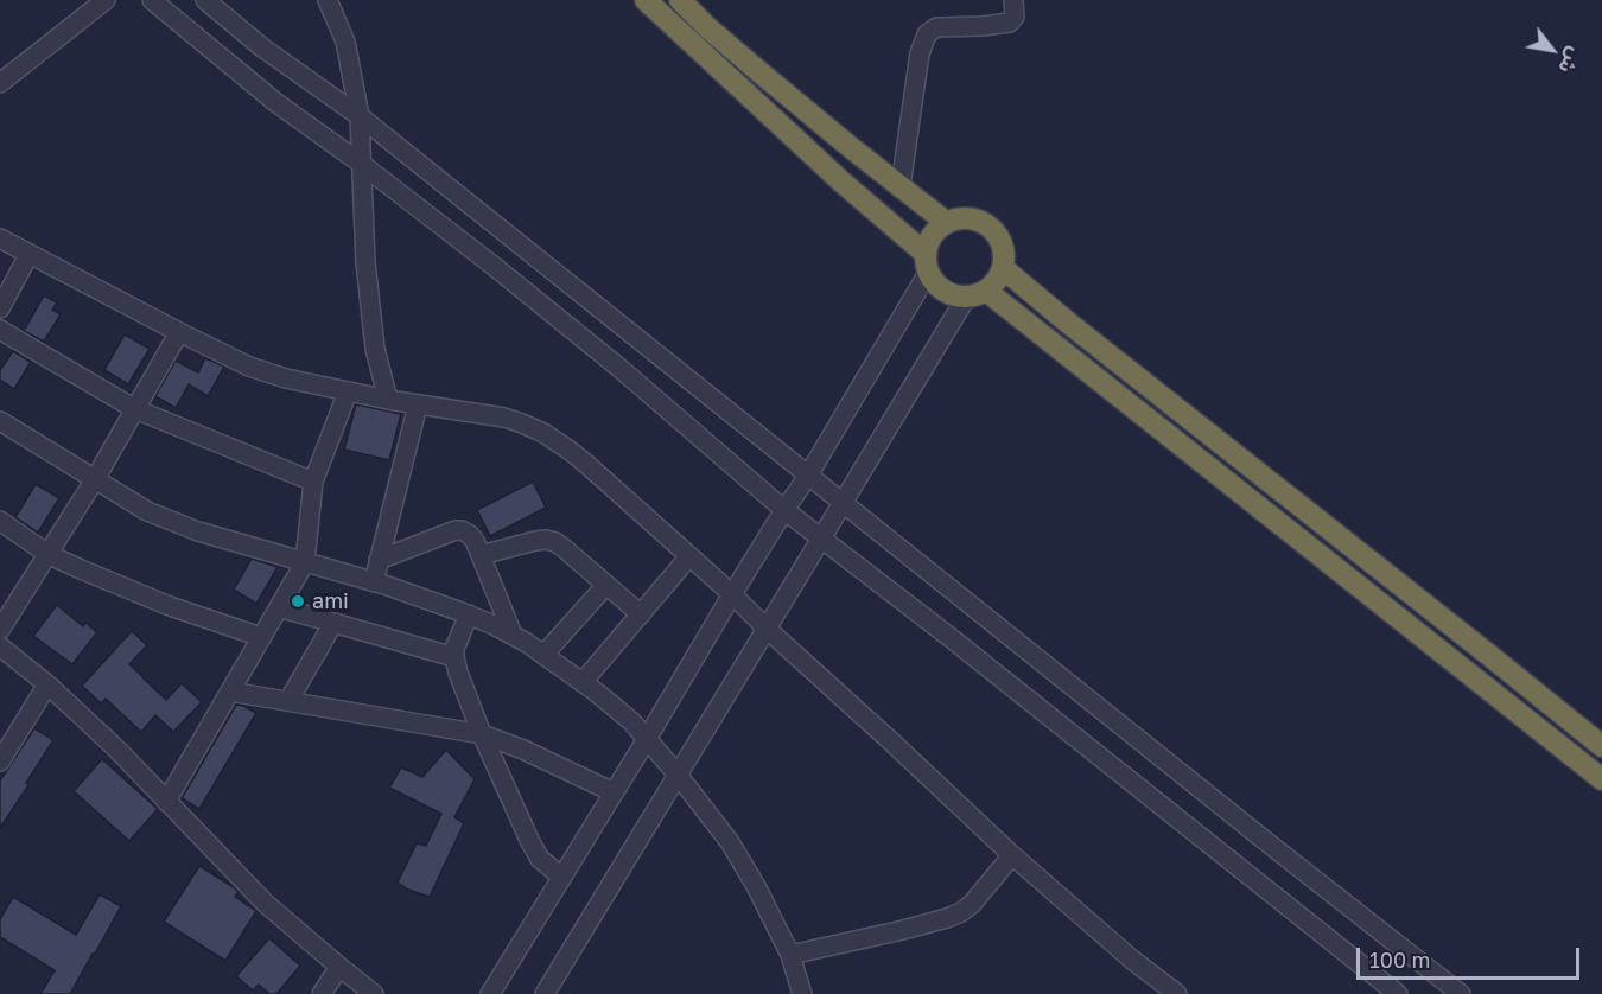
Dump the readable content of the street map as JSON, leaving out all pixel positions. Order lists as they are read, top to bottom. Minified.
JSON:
{"places":["ami"],"scale_bar":"100 m","north":"bottom right"}
